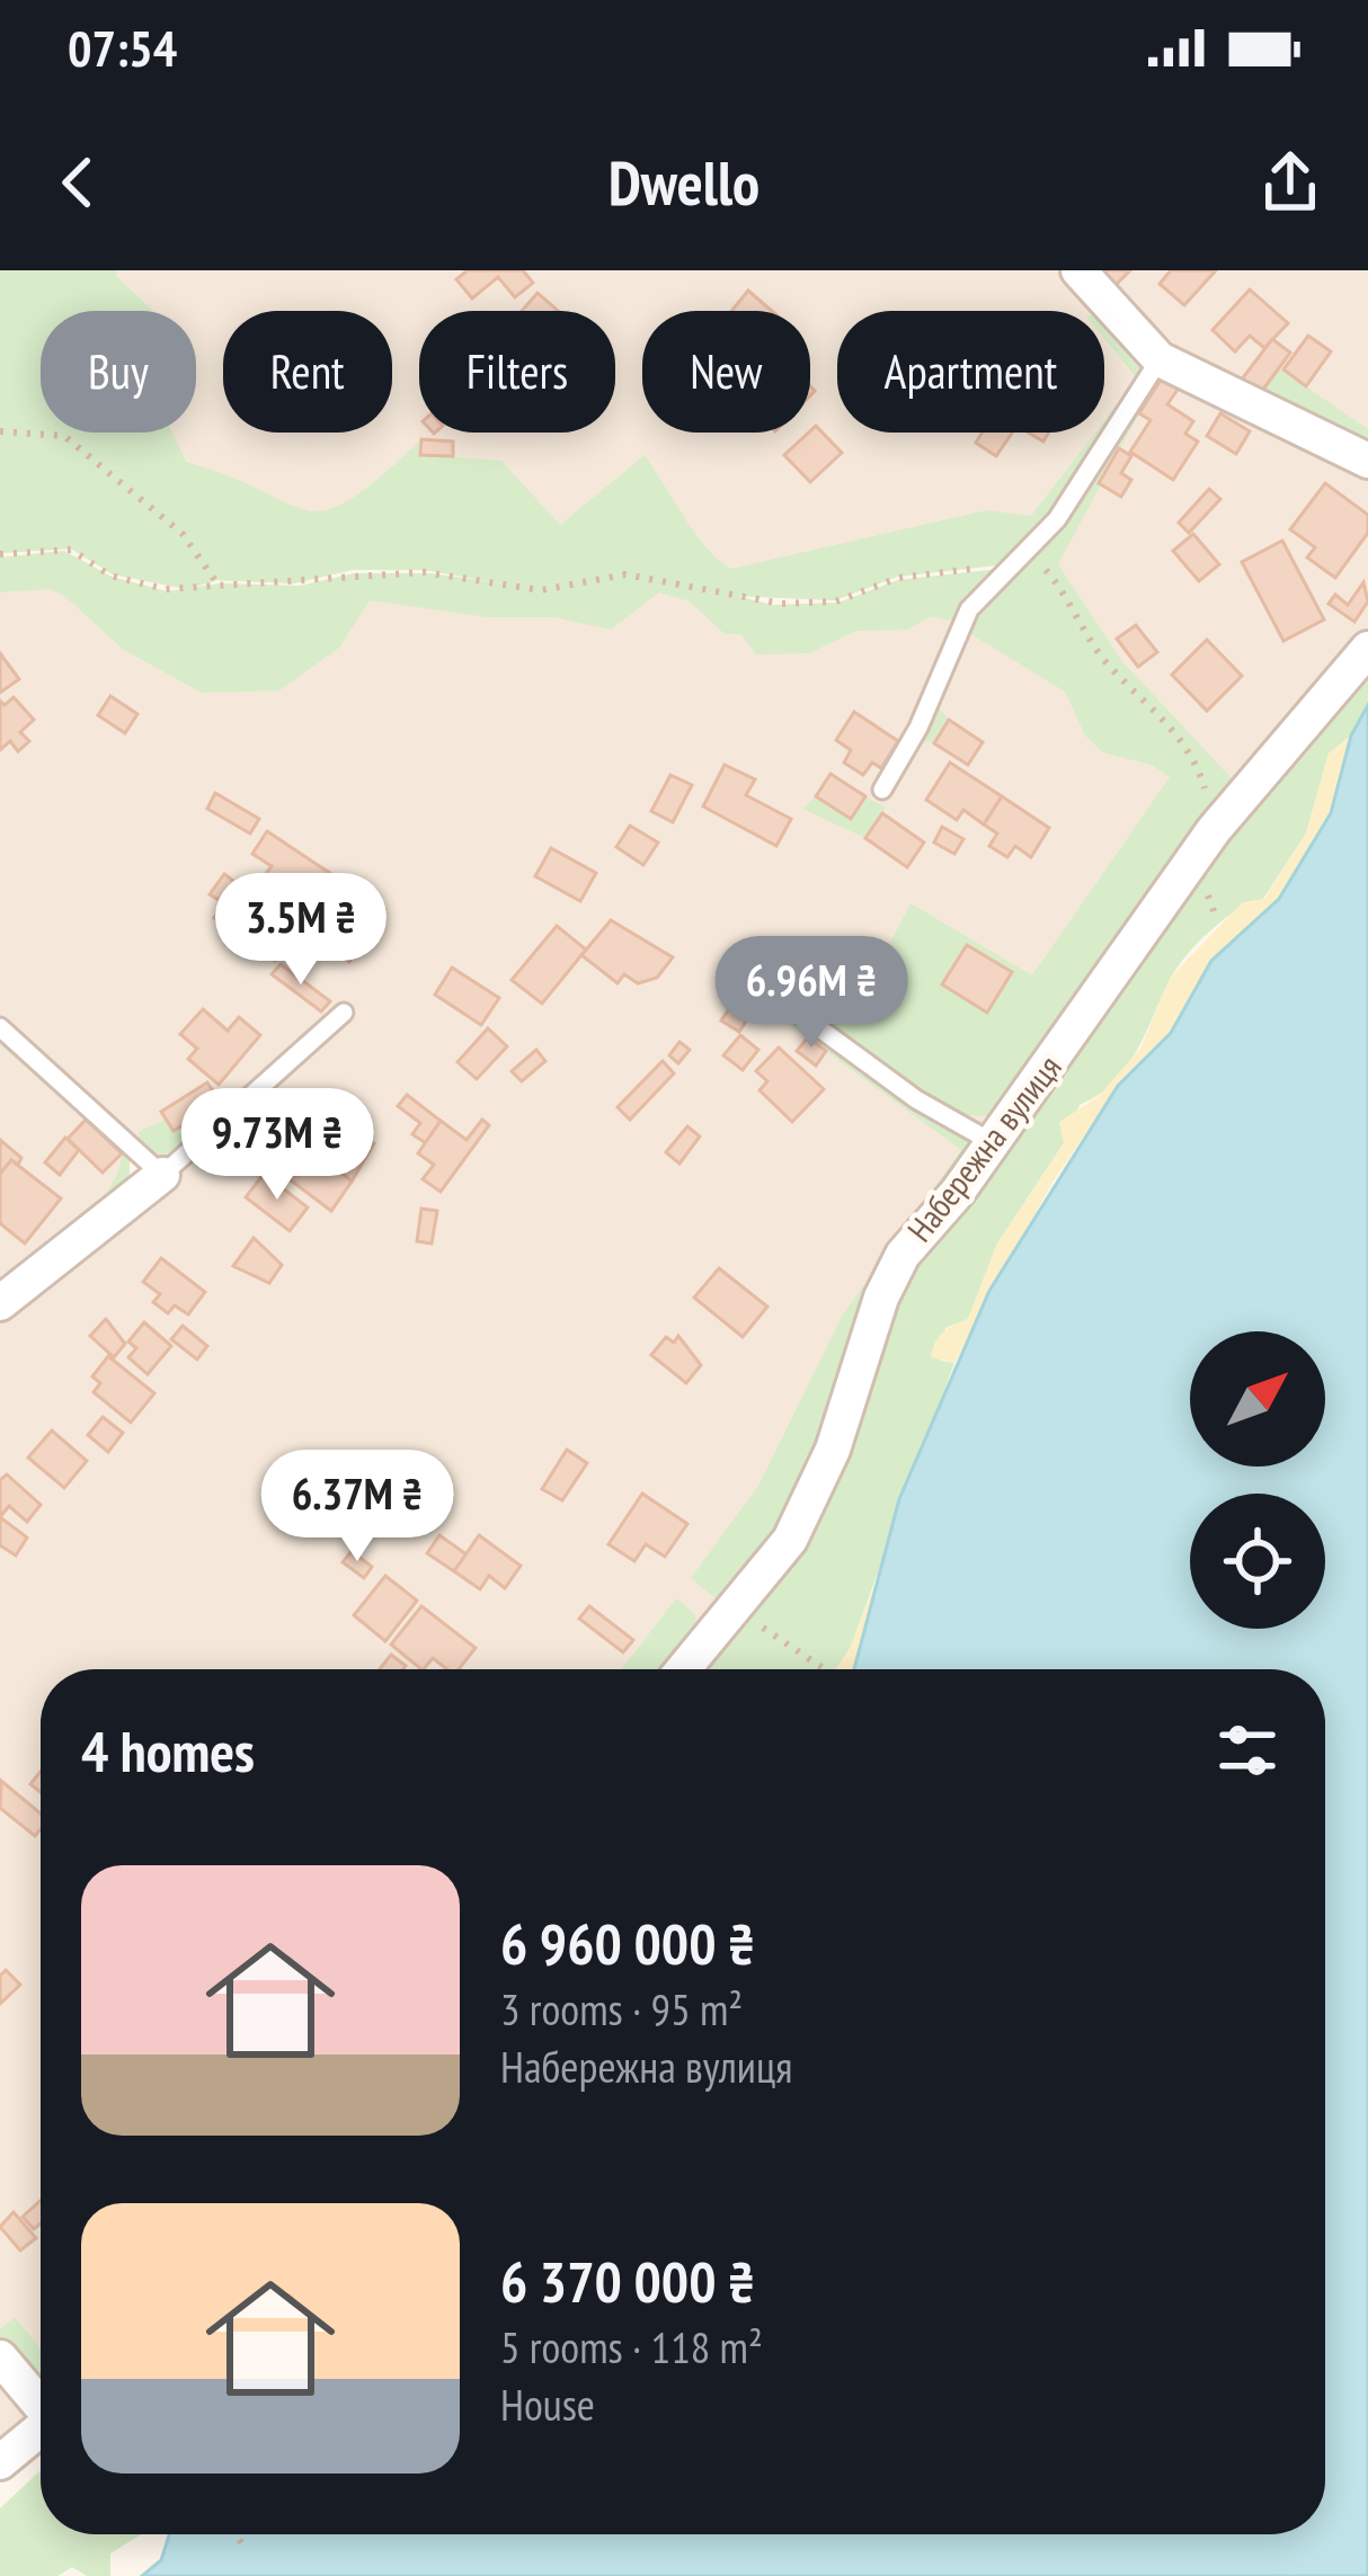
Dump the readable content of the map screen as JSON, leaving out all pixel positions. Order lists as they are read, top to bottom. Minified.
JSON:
{"streets":{"street":["Набережна вулиця"]},"north":"top right","page":{"status":"07:54","header":"Dwello","chip":["Buy","Rent","Filters","New","Apartment"],"price":["3.5M ₴","6.96M ₴","9.73M ₴","6.37M ₴"],"heading":"4 homes","list":[{"name":"6 960 000 ₴","note":"3 rooms · 95 m² · Набережна вулиця"},{"name":"6 370 000 ₴","note":"5 rooms · 118 m² · House"}]}}
